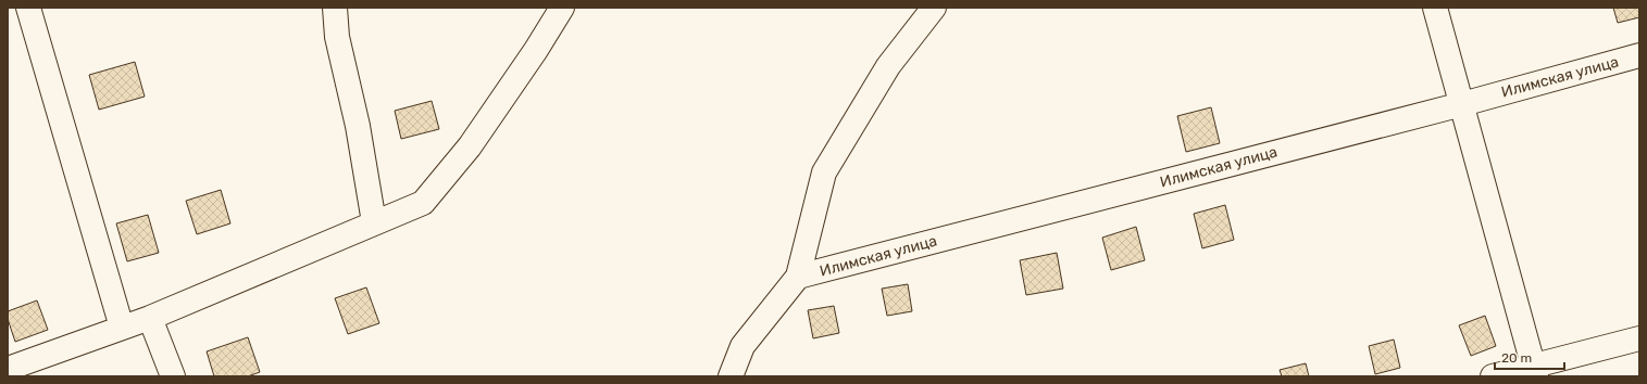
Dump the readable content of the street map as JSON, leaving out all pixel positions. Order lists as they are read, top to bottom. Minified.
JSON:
{"streets":{"street":["Илимская улица"]},"scale_bar":"20 m"}
